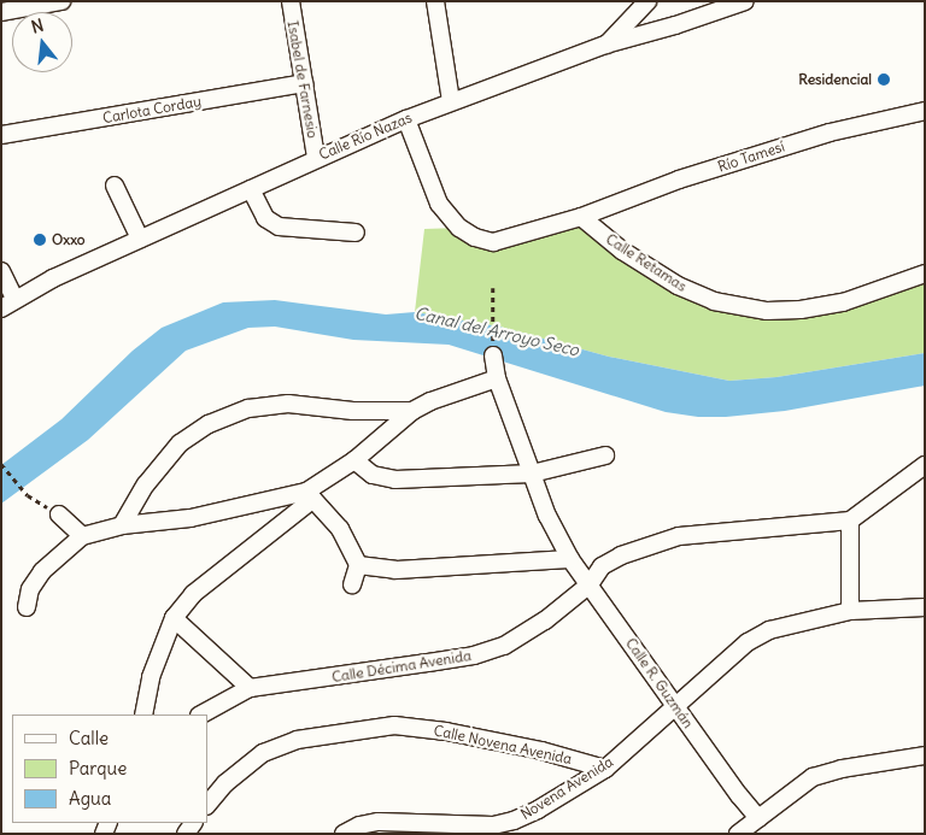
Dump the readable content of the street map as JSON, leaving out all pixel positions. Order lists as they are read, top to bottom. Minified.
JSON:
{"streets":{"street":["Isabel de Farnesio","Carlota Corday","Calle Río Nazas","Río Tamesí","Calle Retamas","Calle Décima Avenida","Calle R. Guzmán","Calle Novena Avenida","Novena Avenida"]},"crossings":[["Isabel de Farnesio","Carlota Corday"],["Isabel de Farnesio","Calle Río Nazas"],["Calle Río Nazas","Río Tamesí"],["Río Tamesí","Calle Retamas"],["Calle Décima Avenida","Calle R. Guzmán"],["Calle R. Guzmán","Novena Avenida"],["Calle Novena Avenida","Novena Avenida"]],"water":["Canal del Arroyo Seco"],"places":["Residencial","Oxxo"],"legend":["Calle","Parque","Agua"],"north":"top"}
